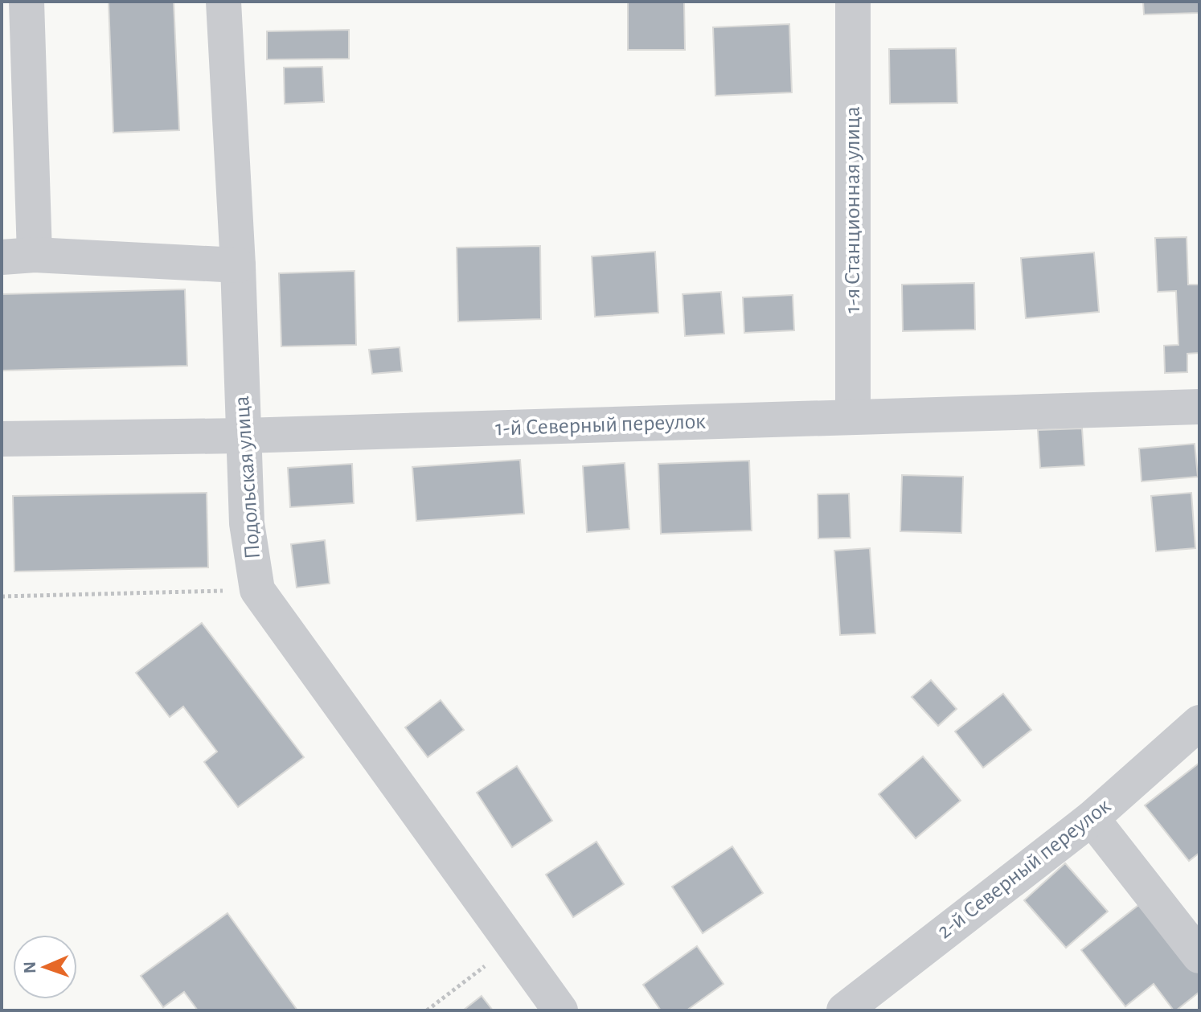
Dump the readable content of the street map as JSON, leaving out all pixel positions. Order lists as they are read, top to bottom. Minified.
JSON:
{"streets":{"street":["1-я Станционная улица","1-й Северный переулок","Подольская улица","2-й Северный переулок"]},"crossings":[["1-я Станционная улица","1-й Северный переулок"],["1-й Северный переулок","Подольская улица"]],"north":"left"}
